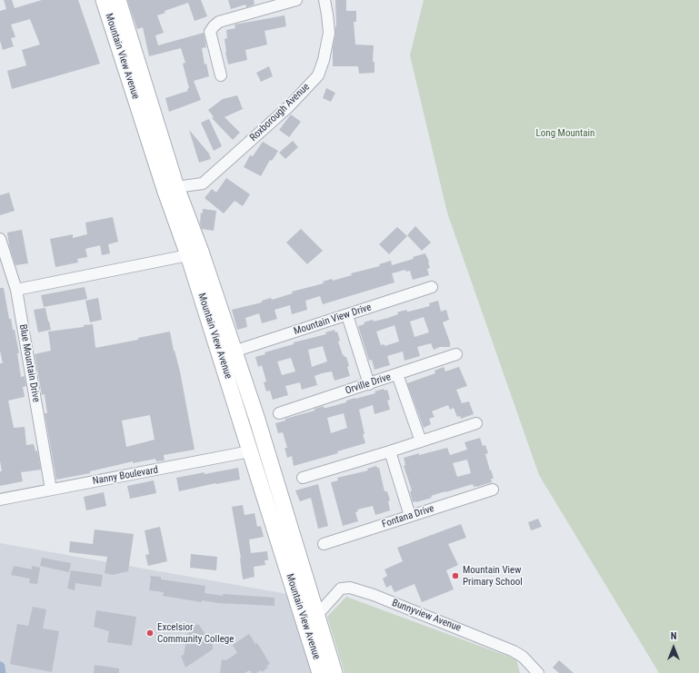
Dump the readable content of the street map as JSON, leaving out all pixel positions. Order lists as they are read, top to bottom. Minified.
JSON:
{"streets":{"main road":["Mountain View Avenue"],"street":["Roxborough Avenue","Mountain View Drive","Blue Mountain Drive","Orville Drive","Nanny Boulevard","Fontana Drive","Bunnyview Avenue"]},"crossings":[["Mountain View Avenue","Roxborough Avenue"],["Mountain View Avenue","Mountain View Drive"],["Mountain View Avenue","Nanny Boulevard"],["Mountain View Avenue","Bunnyview Avenue"],["Blue Mountain Drive","Nanny Boulevard"]],"parks":["Long Mountain"],"places":["Mountain View Primary School","Excelsior Community College"],"north":"top"}
